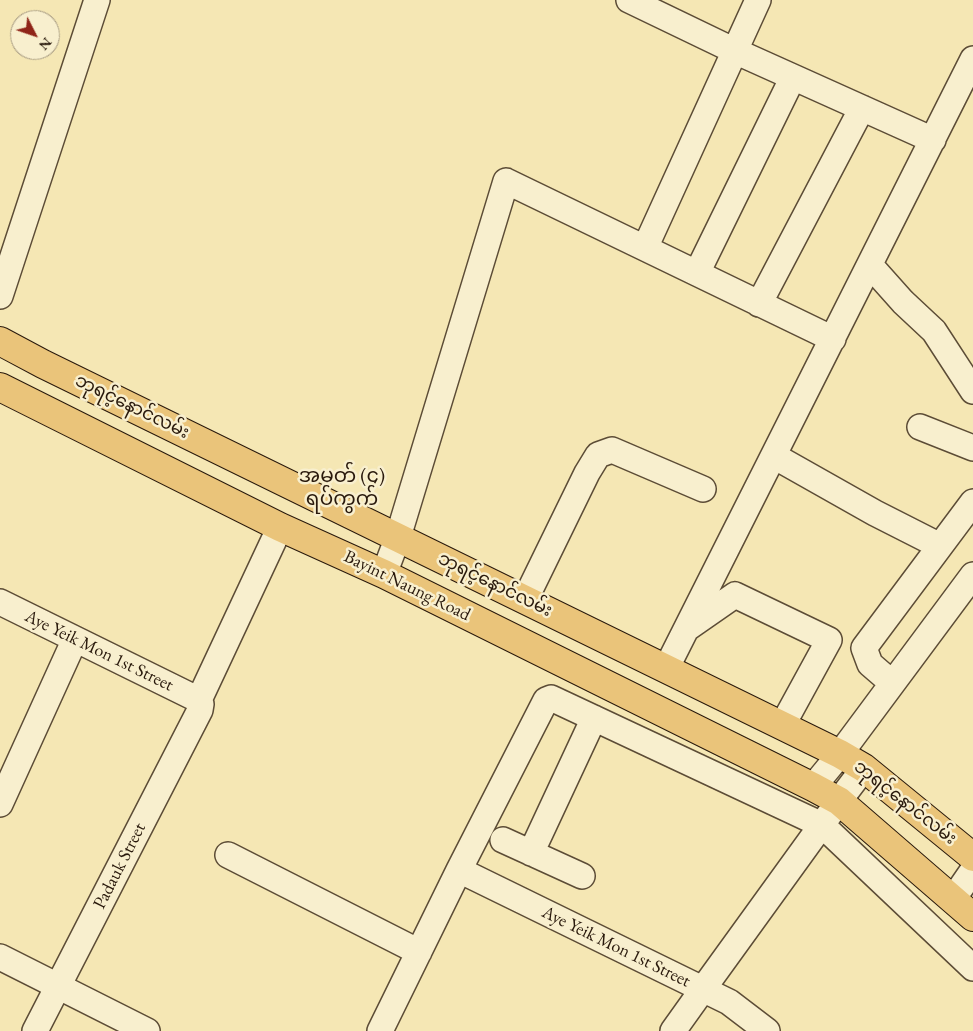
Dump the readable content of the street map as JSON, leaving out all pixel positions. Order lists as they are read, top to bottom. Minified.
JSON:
{"streets":{"main road":["ဘုရင့်နောင်လမ်း","Bayint Naung Road"],"street":["Aye Yeik Mon 1st Street","Padauk Street"]},"crossings":[["Bayint Naung Road","Padauk Street"],["Aye Yeik Mon 1st Street","Padauk Street"]],"districts":["အမှတ် (၄) ရပ်ကွက်"],"north":"bottom right"}
